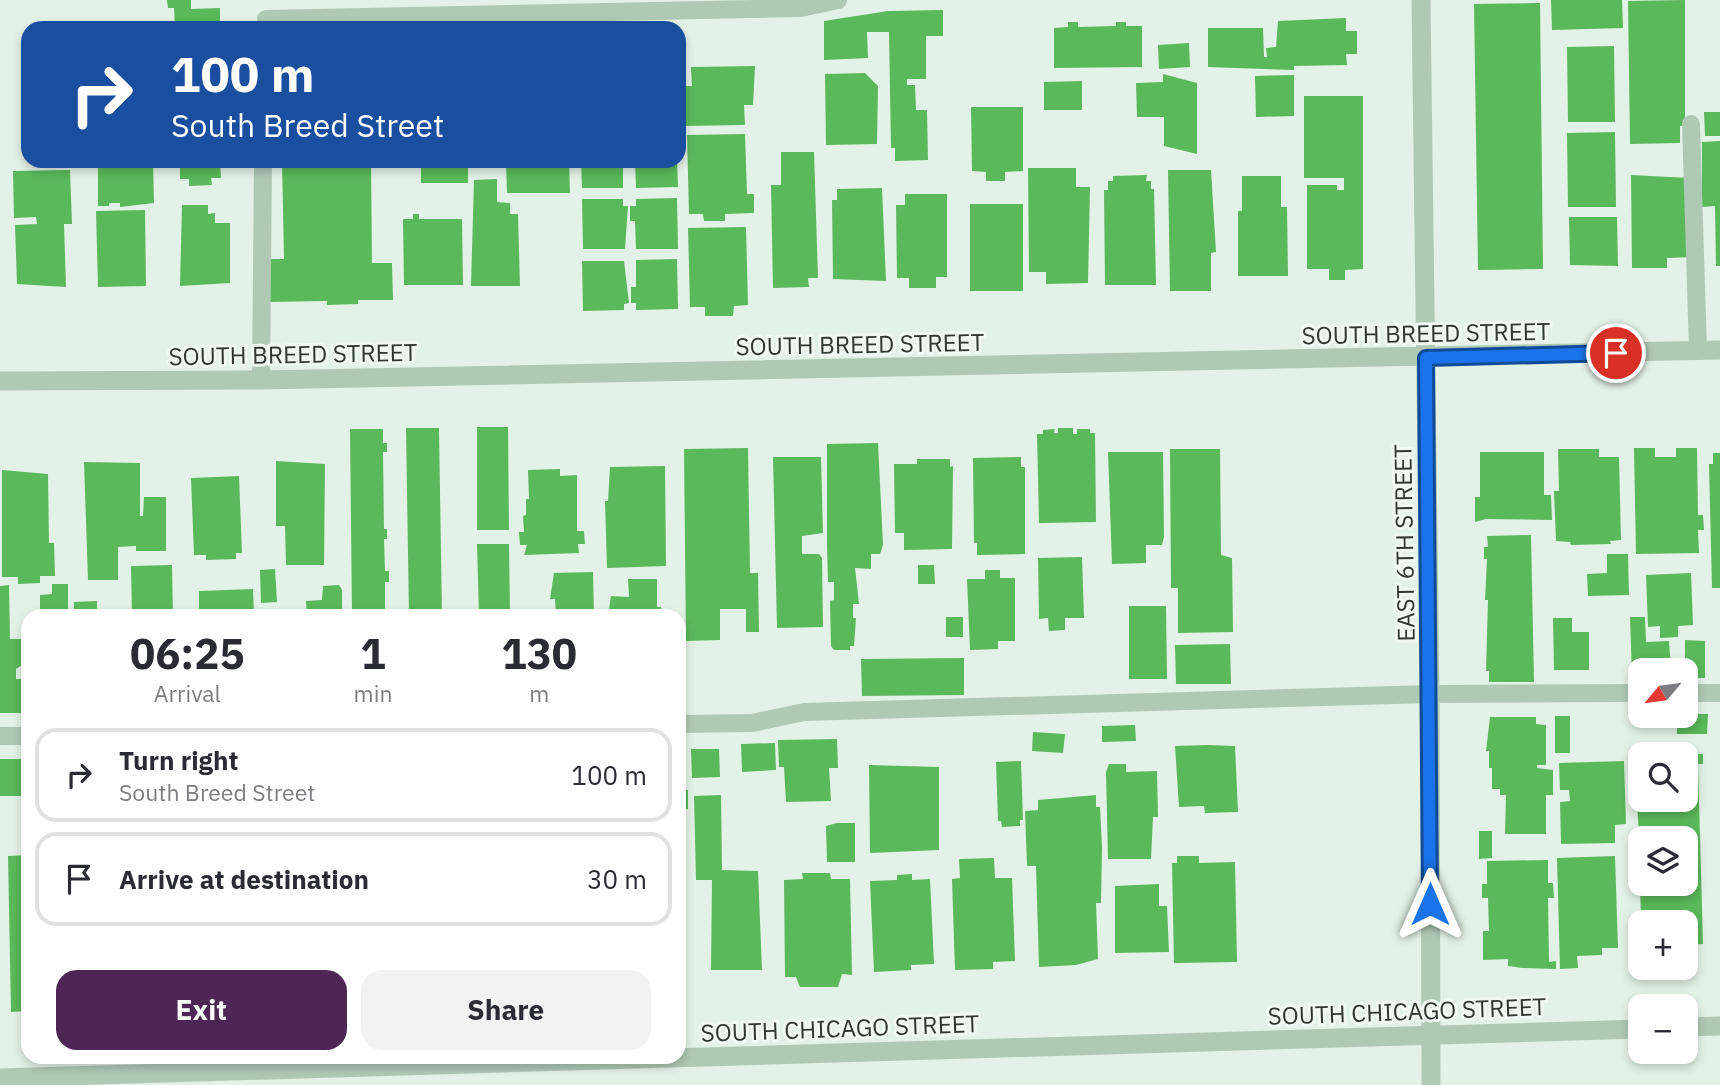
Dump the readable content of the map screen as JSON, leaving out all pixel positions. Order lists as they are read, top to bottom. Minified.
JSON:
{"streets":{"street":["SOUTH BREED STREET","EAST 6TH STREET","SOUTH CHICAGO STREET"]},"crossings":[["SOUTH BREED STREET","EAST 6TH STREET"],["EAST 6TH STREET","SOUTH CHICAGO STREET"]],"north":"bottom left","page":{"turn":["100 m","South Breed Street"],"eta":["06:25","Arrival","1","min","130","m"],"map_buttons":["+","−"],"list":[{"name":"Turn right","note":"South Breed Street","value":"100 m"},{"name":"Arrive at destination","value":"30 m"}],"buttons":["Exit","Share"]}}
